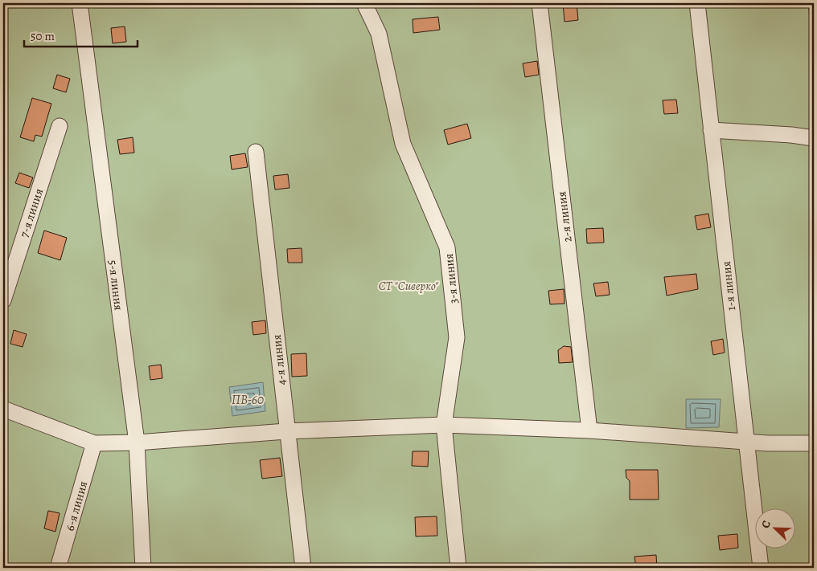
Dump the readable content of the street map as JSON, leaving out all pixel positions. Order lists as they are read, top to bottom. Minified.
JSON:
{"streets":{"street":["7-я линия","2-я линия","3-я линия","5-я линия","1-я линия","4-я линия","6-я линия"]},"water":["ПВ-60"],"parks":["СТ \"Сиверко\""],"scale_bar":"50 m","north":"top left"}
